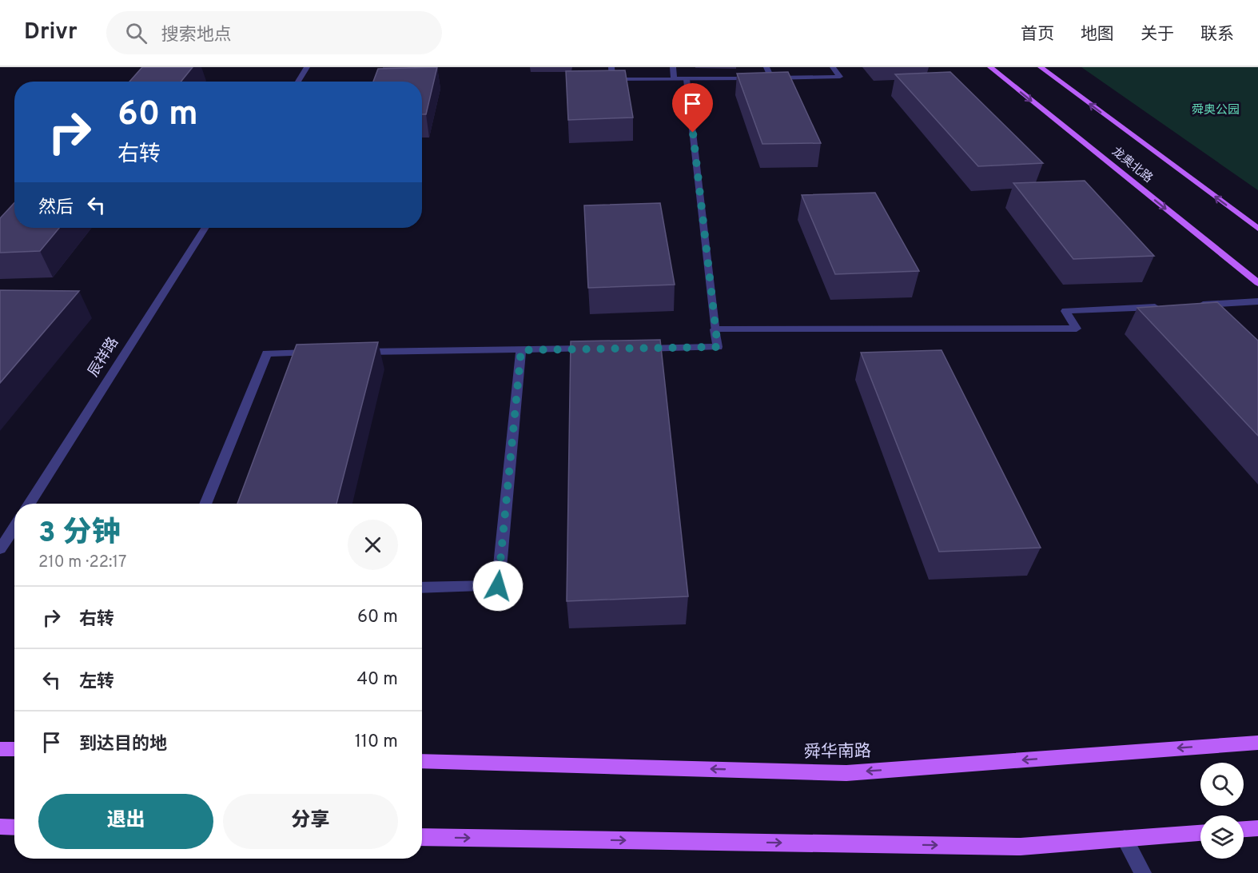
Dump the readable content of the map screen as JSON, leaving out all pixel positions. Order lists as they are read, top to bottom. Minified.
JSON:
{"streets":{"main road":["龙奥北路","舜华南路"],"street":["辰祥路"]},"parks":["舜奥公园"],"page":{"header":"Drivr","search":"搜索地点","nav":["首页","地图","关于","联系"],"turn":["60 m","右转"],"then":"然后","heading":["3 分钟","210 m · 22:17"],"list":[{"name":"右转","value":"60 m"},{"name":"左转","value":"40 m"},{"name":"到达目的地","value":"110 m"}],"buttons":["退出","分享"]}}
